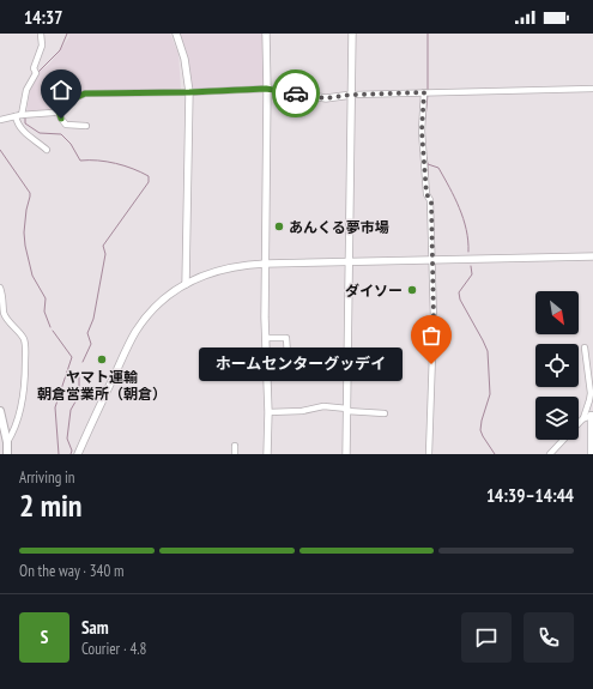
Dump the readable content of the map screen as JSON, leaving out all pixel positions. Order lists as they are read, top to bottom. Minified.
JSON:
{"places":["あんくる夢市場","ダイソー","ヤマト運輸 朝倉営業所（朝倉）","ホームセンターグッデイ"],"north":"bottom right","page":{"status":"14:37","bubble":"ホームセンターグッデイ","heading":["2 min","Arriving in","14:39–14:44"],"panel":["Sam","Courier · 4.8"],"bar":"On the way · 340 m","round":"S"}}
